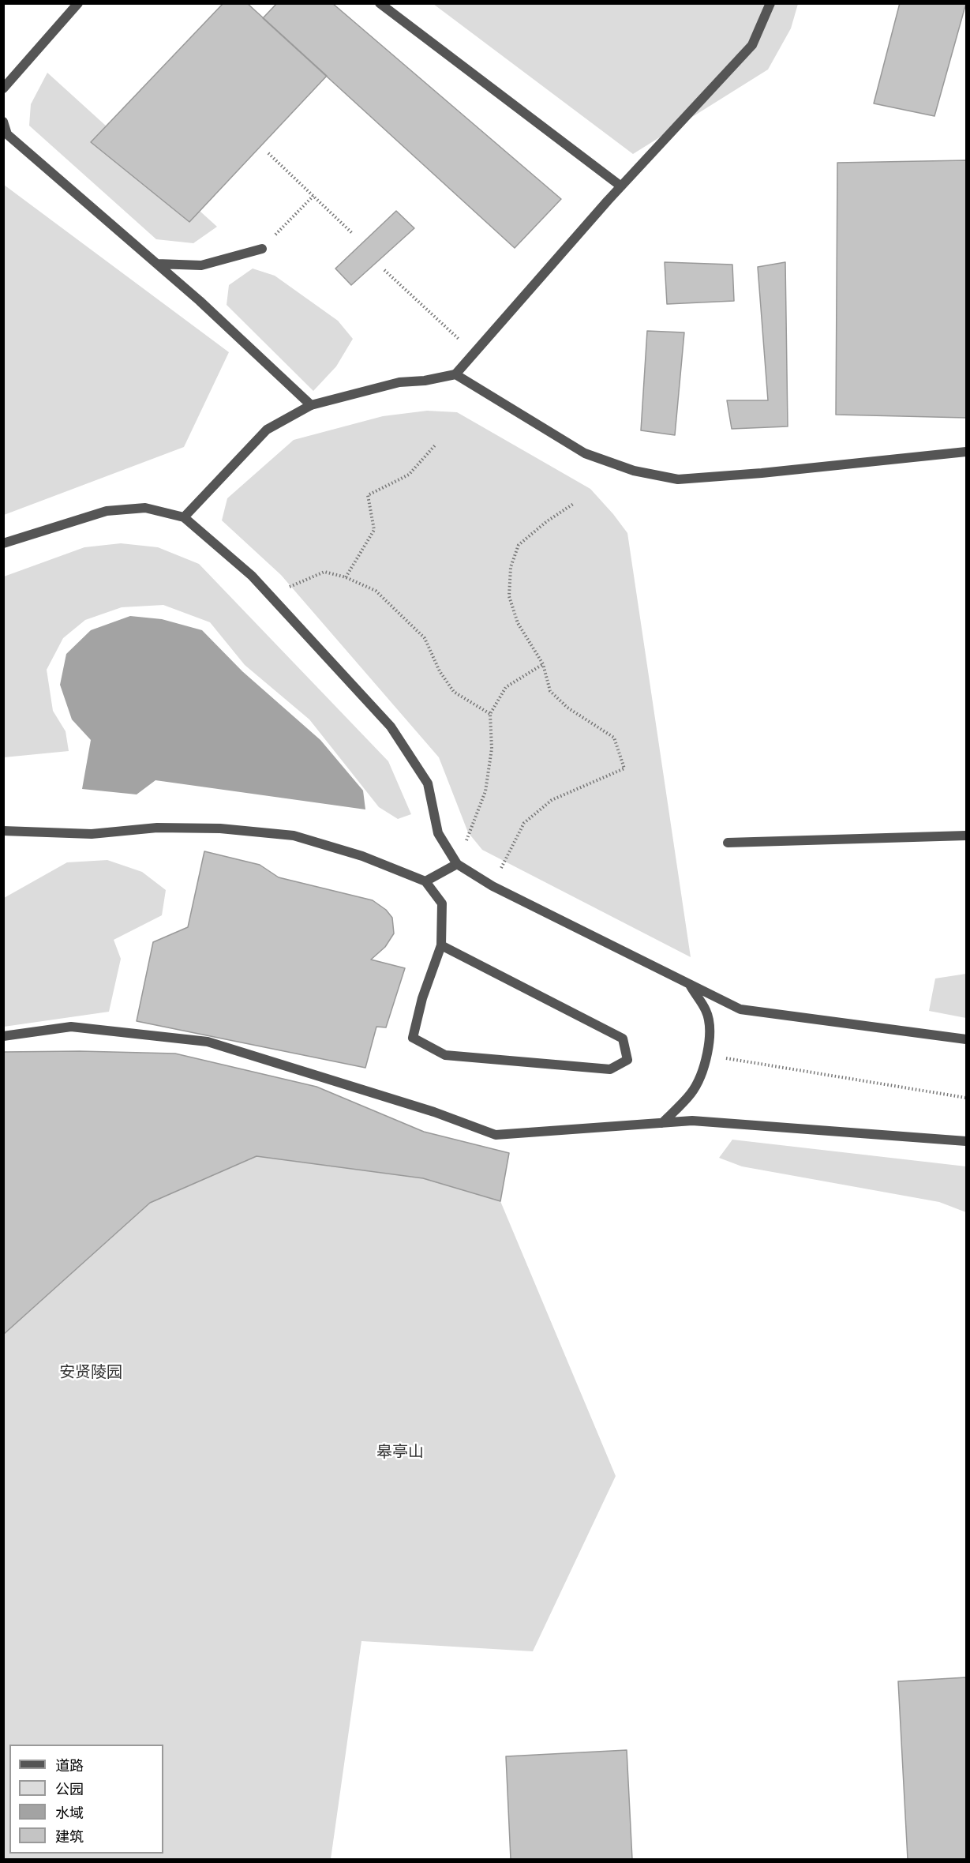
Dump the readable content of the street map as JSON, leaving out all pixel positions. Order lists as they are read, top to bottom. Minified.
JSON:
{"parks":["安贤陵园","皋亭山"],"legend":["道路","公园","水域","建筑"]}
